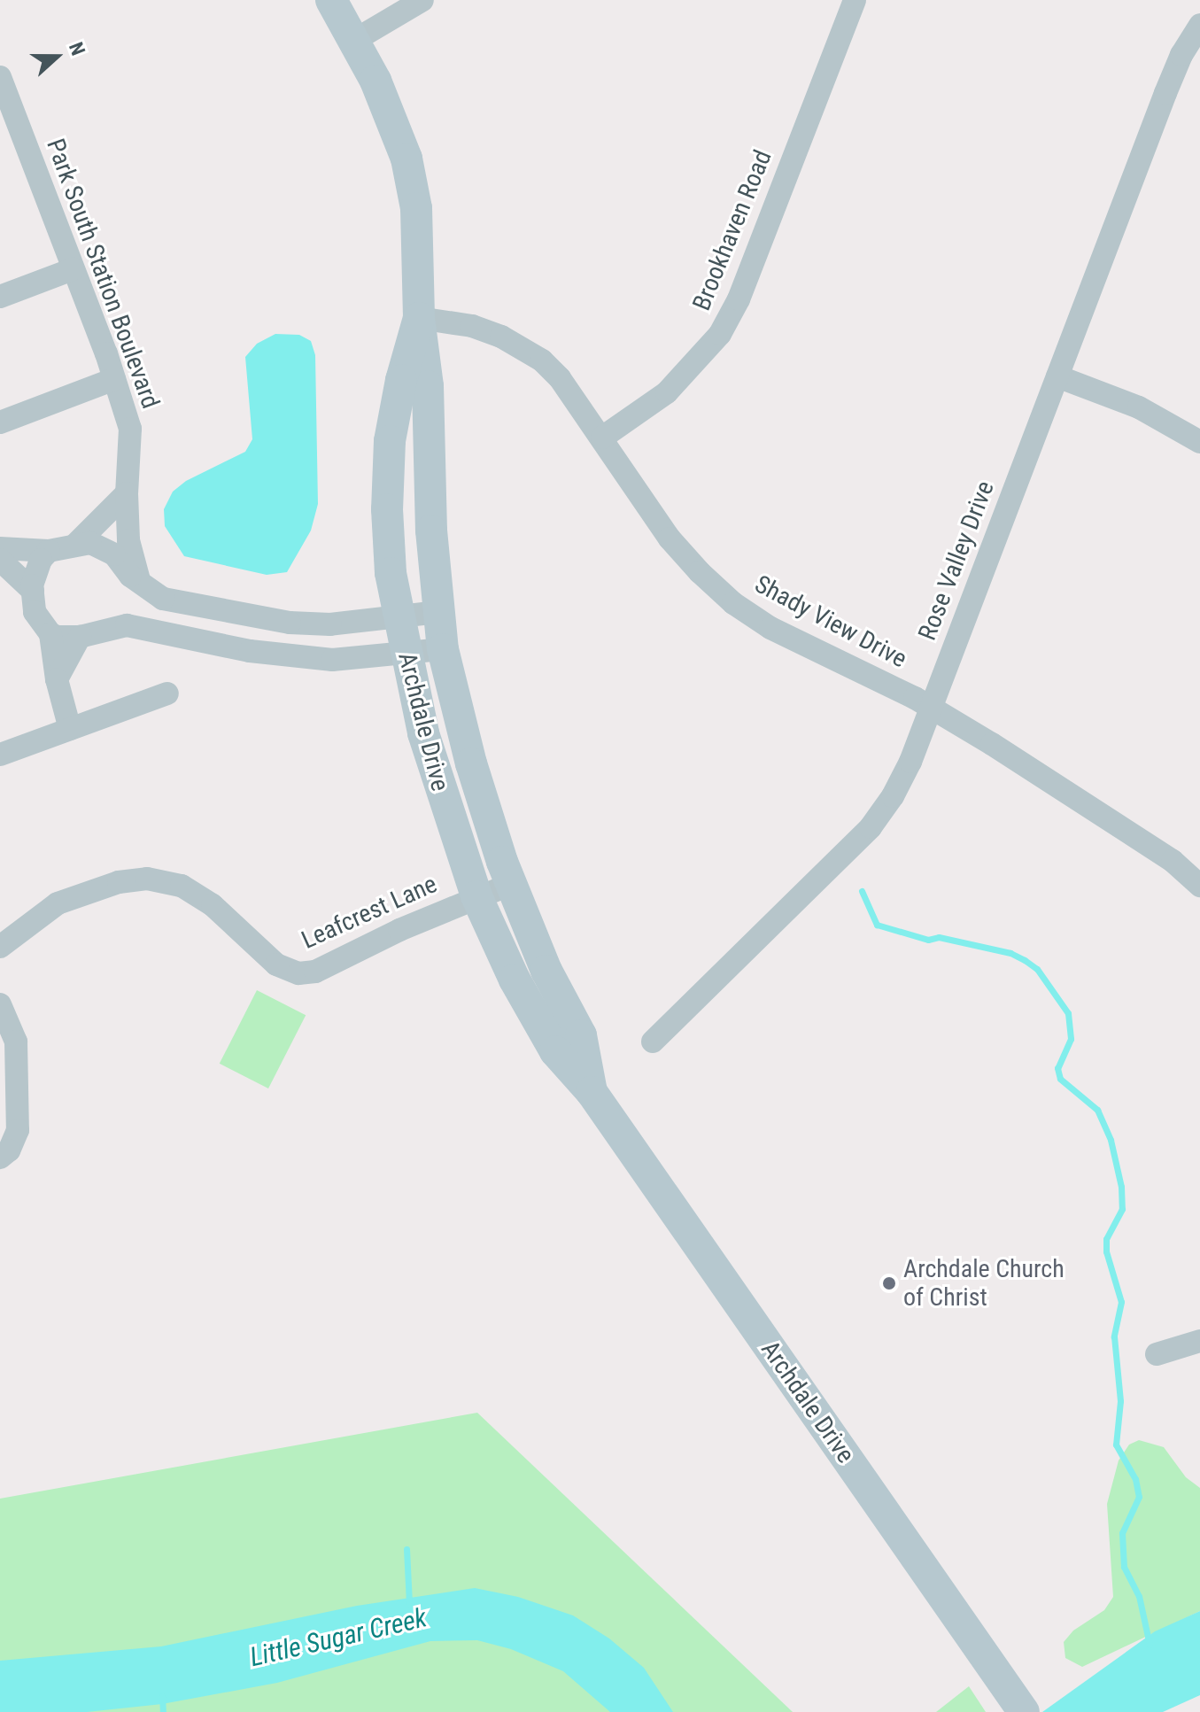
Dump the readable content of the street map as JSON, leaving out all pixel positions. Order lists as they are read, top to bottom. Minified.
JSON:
{"streets":{"street":["Brookhaven Road","Park South Station Boulevard","Rose Valley Drive","Shady View Drive","Archdale Drive","Leafcrest Lane"]},"crossings":[["Brookhaven Road","Shady View Drive"],["Rose Valley Drive","Shady View Drive"],["Shady View Drive","Archdale Drive"],["Archdale Drive","Leafcrest Lane"]],"water":["Little Sugar Creek"],"places":["Archdale Church of Christ"],"north":"right"}
